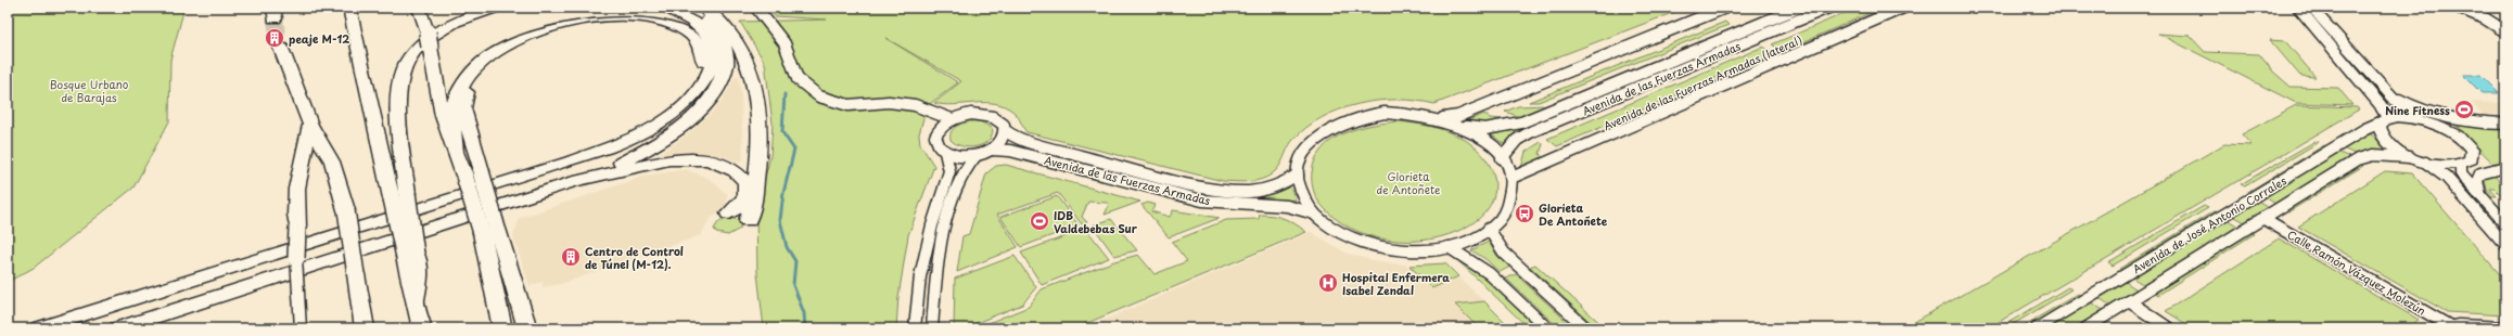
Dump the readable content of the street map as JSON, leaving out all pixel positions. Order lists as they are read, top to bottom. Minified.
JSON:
{"streets":{"street":["Avenida de las Fuerzas Armadas","Avenida de las Fuerzas Armadas (lateral)","Avenida de José Antonio Corrales","Calle Ramón Vázquez Molezún"]},"crossings":[["Avenida de José Antonio Corrales","Calle Ramón Vázquez Molezún"]],"parks":["Bosque Urbano de Barajas","Glorieta de Antoñete"],"places":{"building":["peaje M-12","Centro de Control de Túnel (M-12)."],"sports":["Nine Fitness","IDB Valdebebas Sur"],"bus stop":["Glorieta De Antoñete"],"hospital":["Hospital Enfermera Isabel Zendal"]}}
